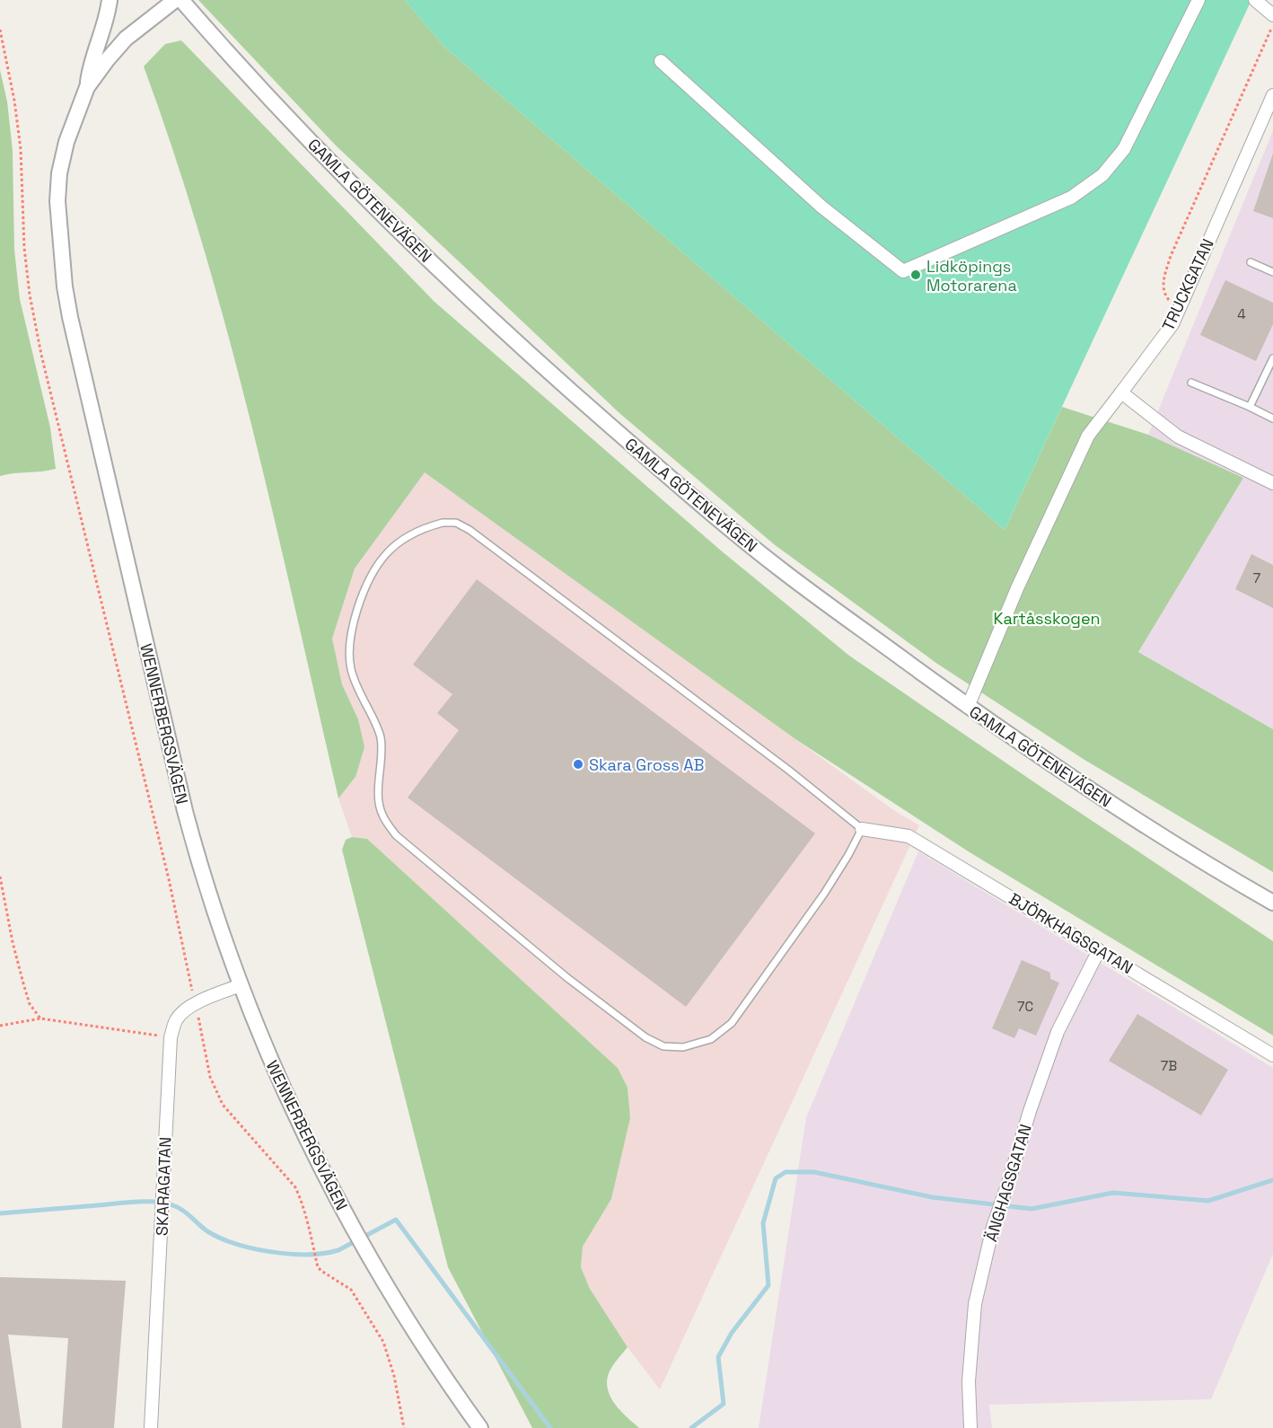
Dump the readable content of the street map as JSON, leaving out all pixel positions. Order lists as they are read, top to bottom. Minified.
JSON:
{"streets":{"street":["GAMLA GÖTENEVÄGEN","TRUCKGATAN","WENNERBERGSVÄGEN","BJÖRKHAGSGATAN","ÄNGHAGSGATAN","SKARAGATAN"]},"crossings":[["GAMLA GÖTENEVÄGEN","TRUCKGATAN"],["WENNERBERGSVÄGEN","SKARAGATAN"],["BJÖRKHAGSGATAN","ÄNGHAGSGATAN"]],"parks":["Kartåsskogen"],"places":["Lidköpings Motorarena","Skara Gross AB"],"house_numbers":["4","7","7C","7B"]}
